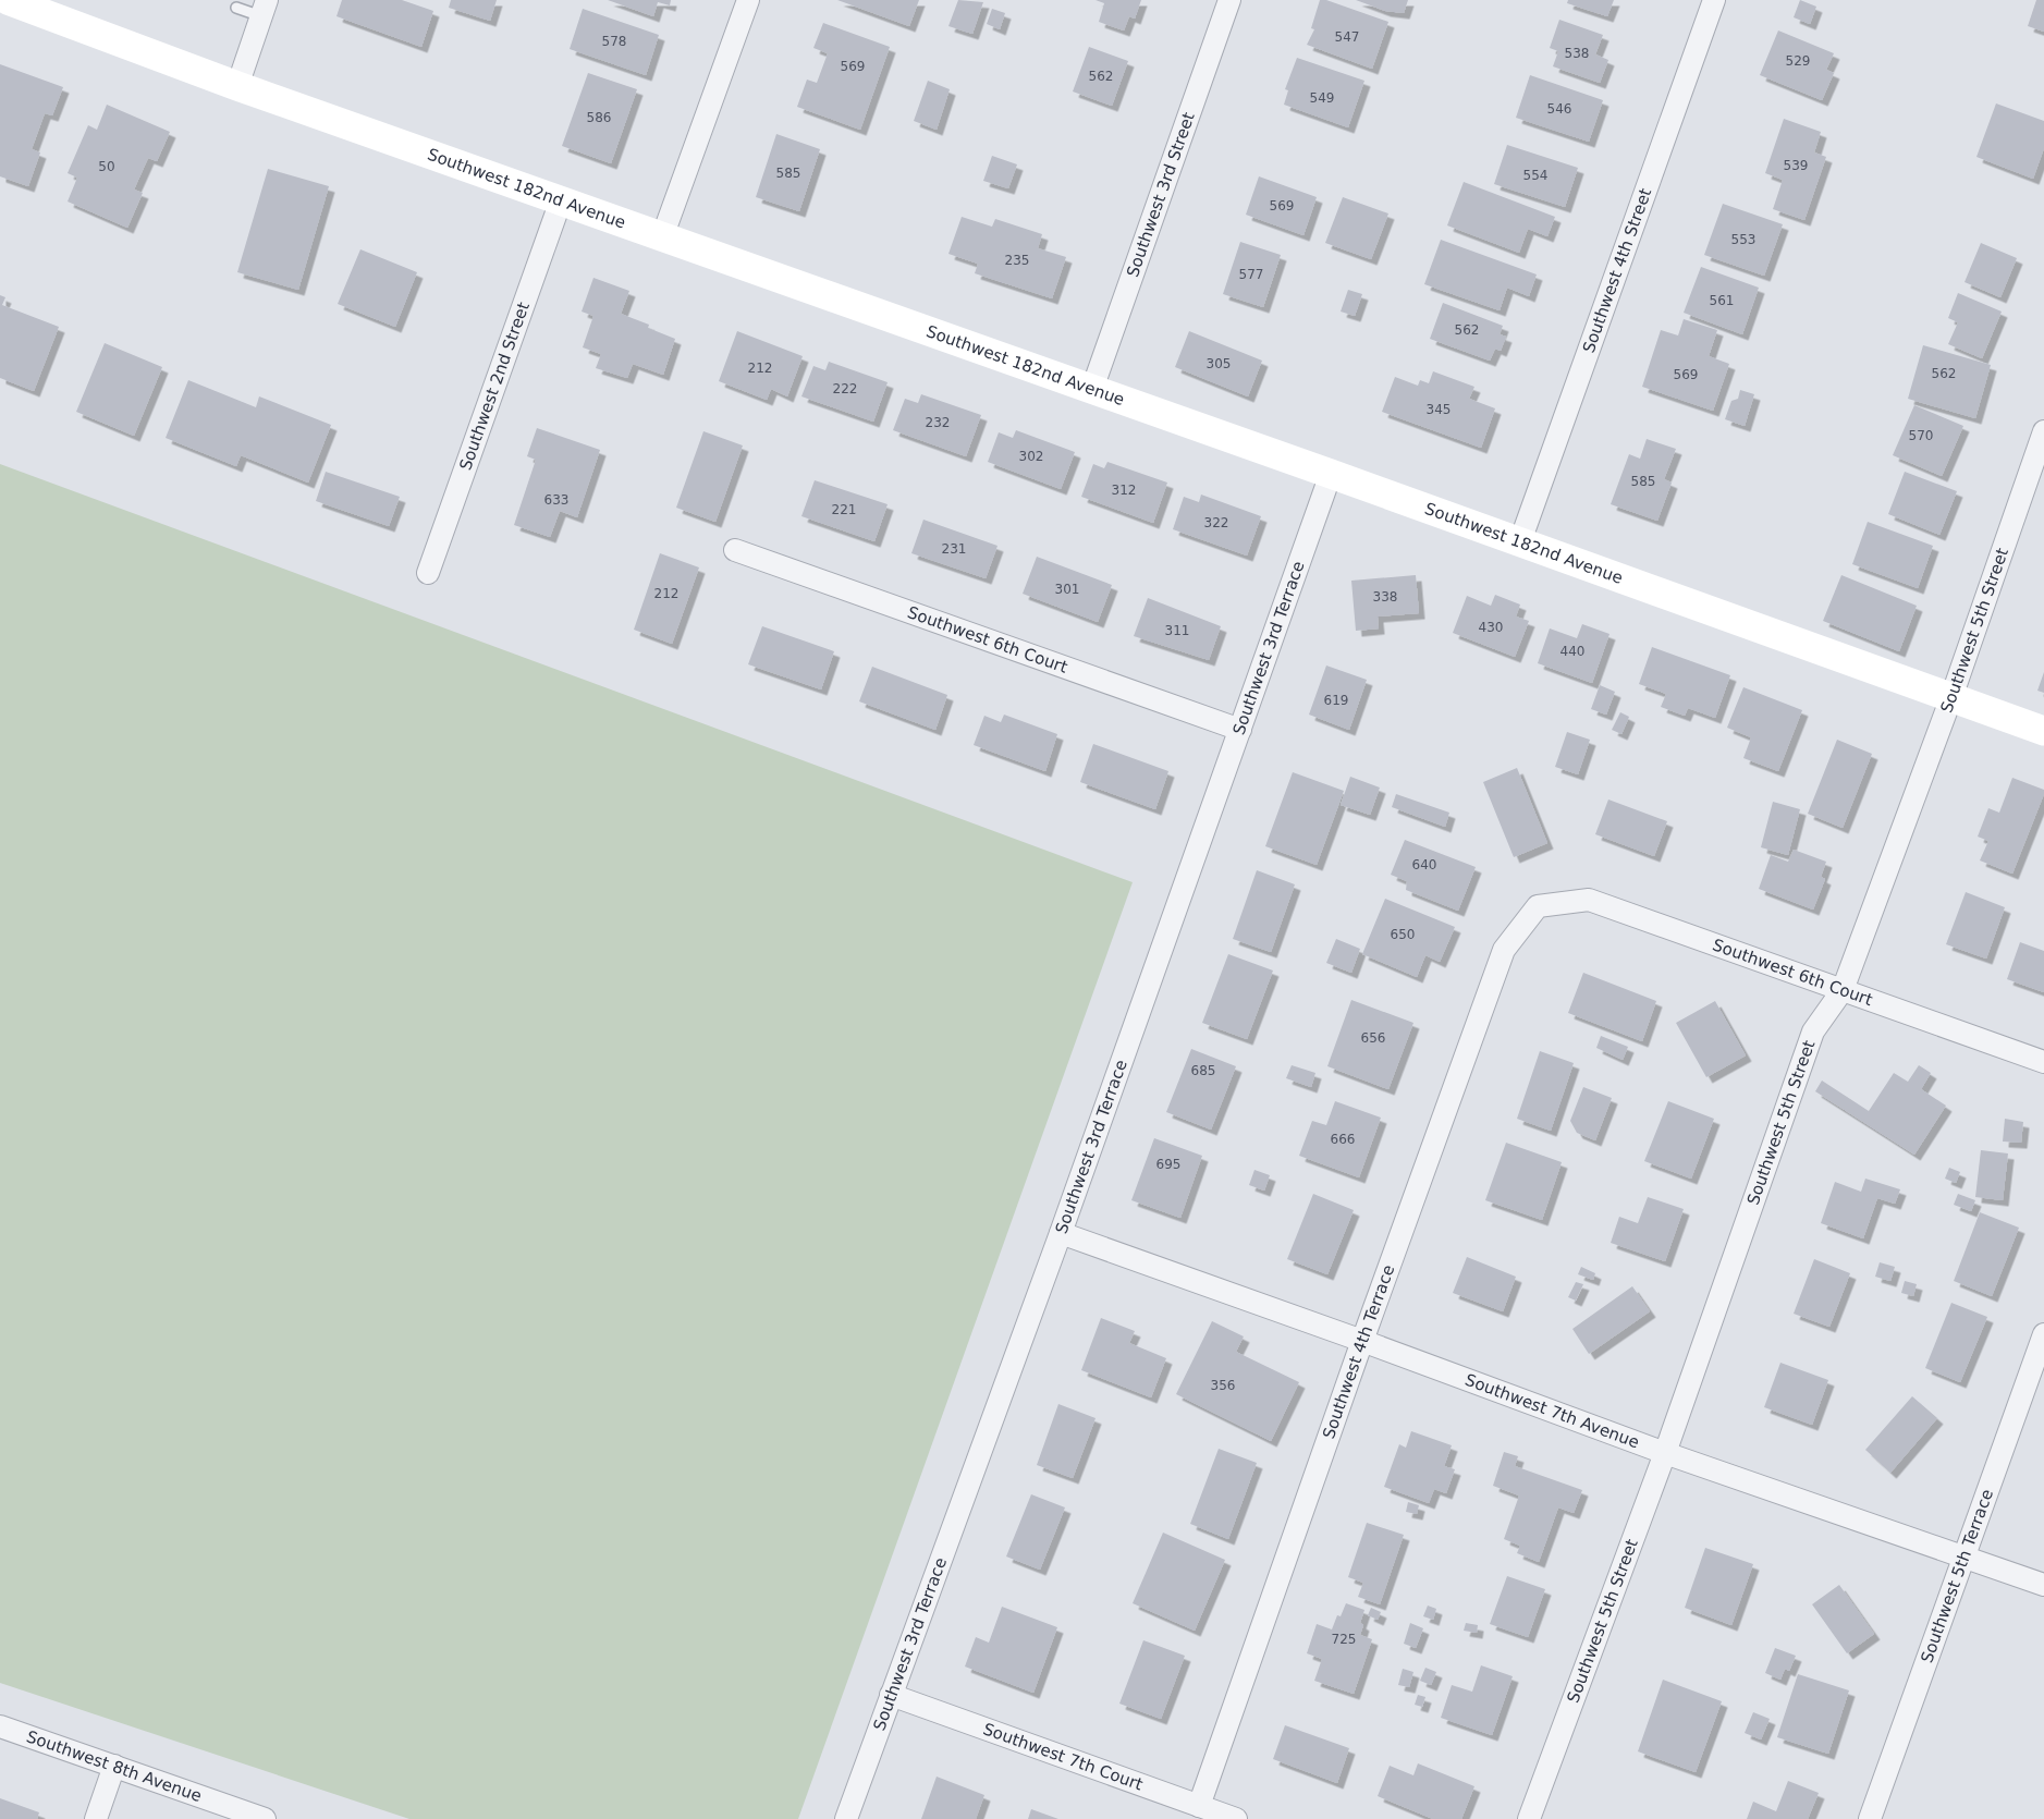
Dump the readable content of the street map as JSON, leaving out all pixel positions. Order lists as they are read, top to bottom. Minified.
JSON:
{"streets":{"street":["Southwest 182nd Avenue","Southwest 3rd Street","Southwest 4th Street","Southwest 2nd Street","Southwest 5th Street","Southwest 6th Court","Southwest 3rd Terrace","Southwest 4th Terrace","Southwest 7th Avenue","Southwest 5th Terrace","Southwest 7th Court","Southwest 8th Avenue"]},"crossings":[["Southwest 182nd Avenue","Southwest 3rd Street"],["Southwest 182nd Avenue","Southwest 4th Street"],["Southwest 182nd Avenue","Southwest 2nd Street"],["Southwest 182nd Avenue","Southwest 5th Street"],["Southwest 182nd Avenue","Southwest 3rd Terrace"],["Southwest 5th Street","Southwest 6th Court"],["Southwest 5th Street","Southwest 7th Avenue"],["Southwest 6th Court","Southwest 3rd Terrace"],["Southwest 6th Court","Southwest 4th Terrace"],["Southwest 3rd Terrace","Southwest 7th Avenue"],["Southwest 3rd Terrace","Southwest 7th Court"],["Southwest 4th Terrace","Southwest 7th Avenue"],["Southwest 4th Terrace","Southwest 7th Court"],["Southwest 7th Avenue","Southwest 5th Terrace"]],"house_numbers":["547","578","538","529","569","562","549","546","586","539","50","585","554","569","553","235","577","561","562","305","212","562","569","222","345","232","570","302","585","312","633","221","322","231","301","212","338","430","311","440","619","640","650","656","685","666","695","356","725"]}
